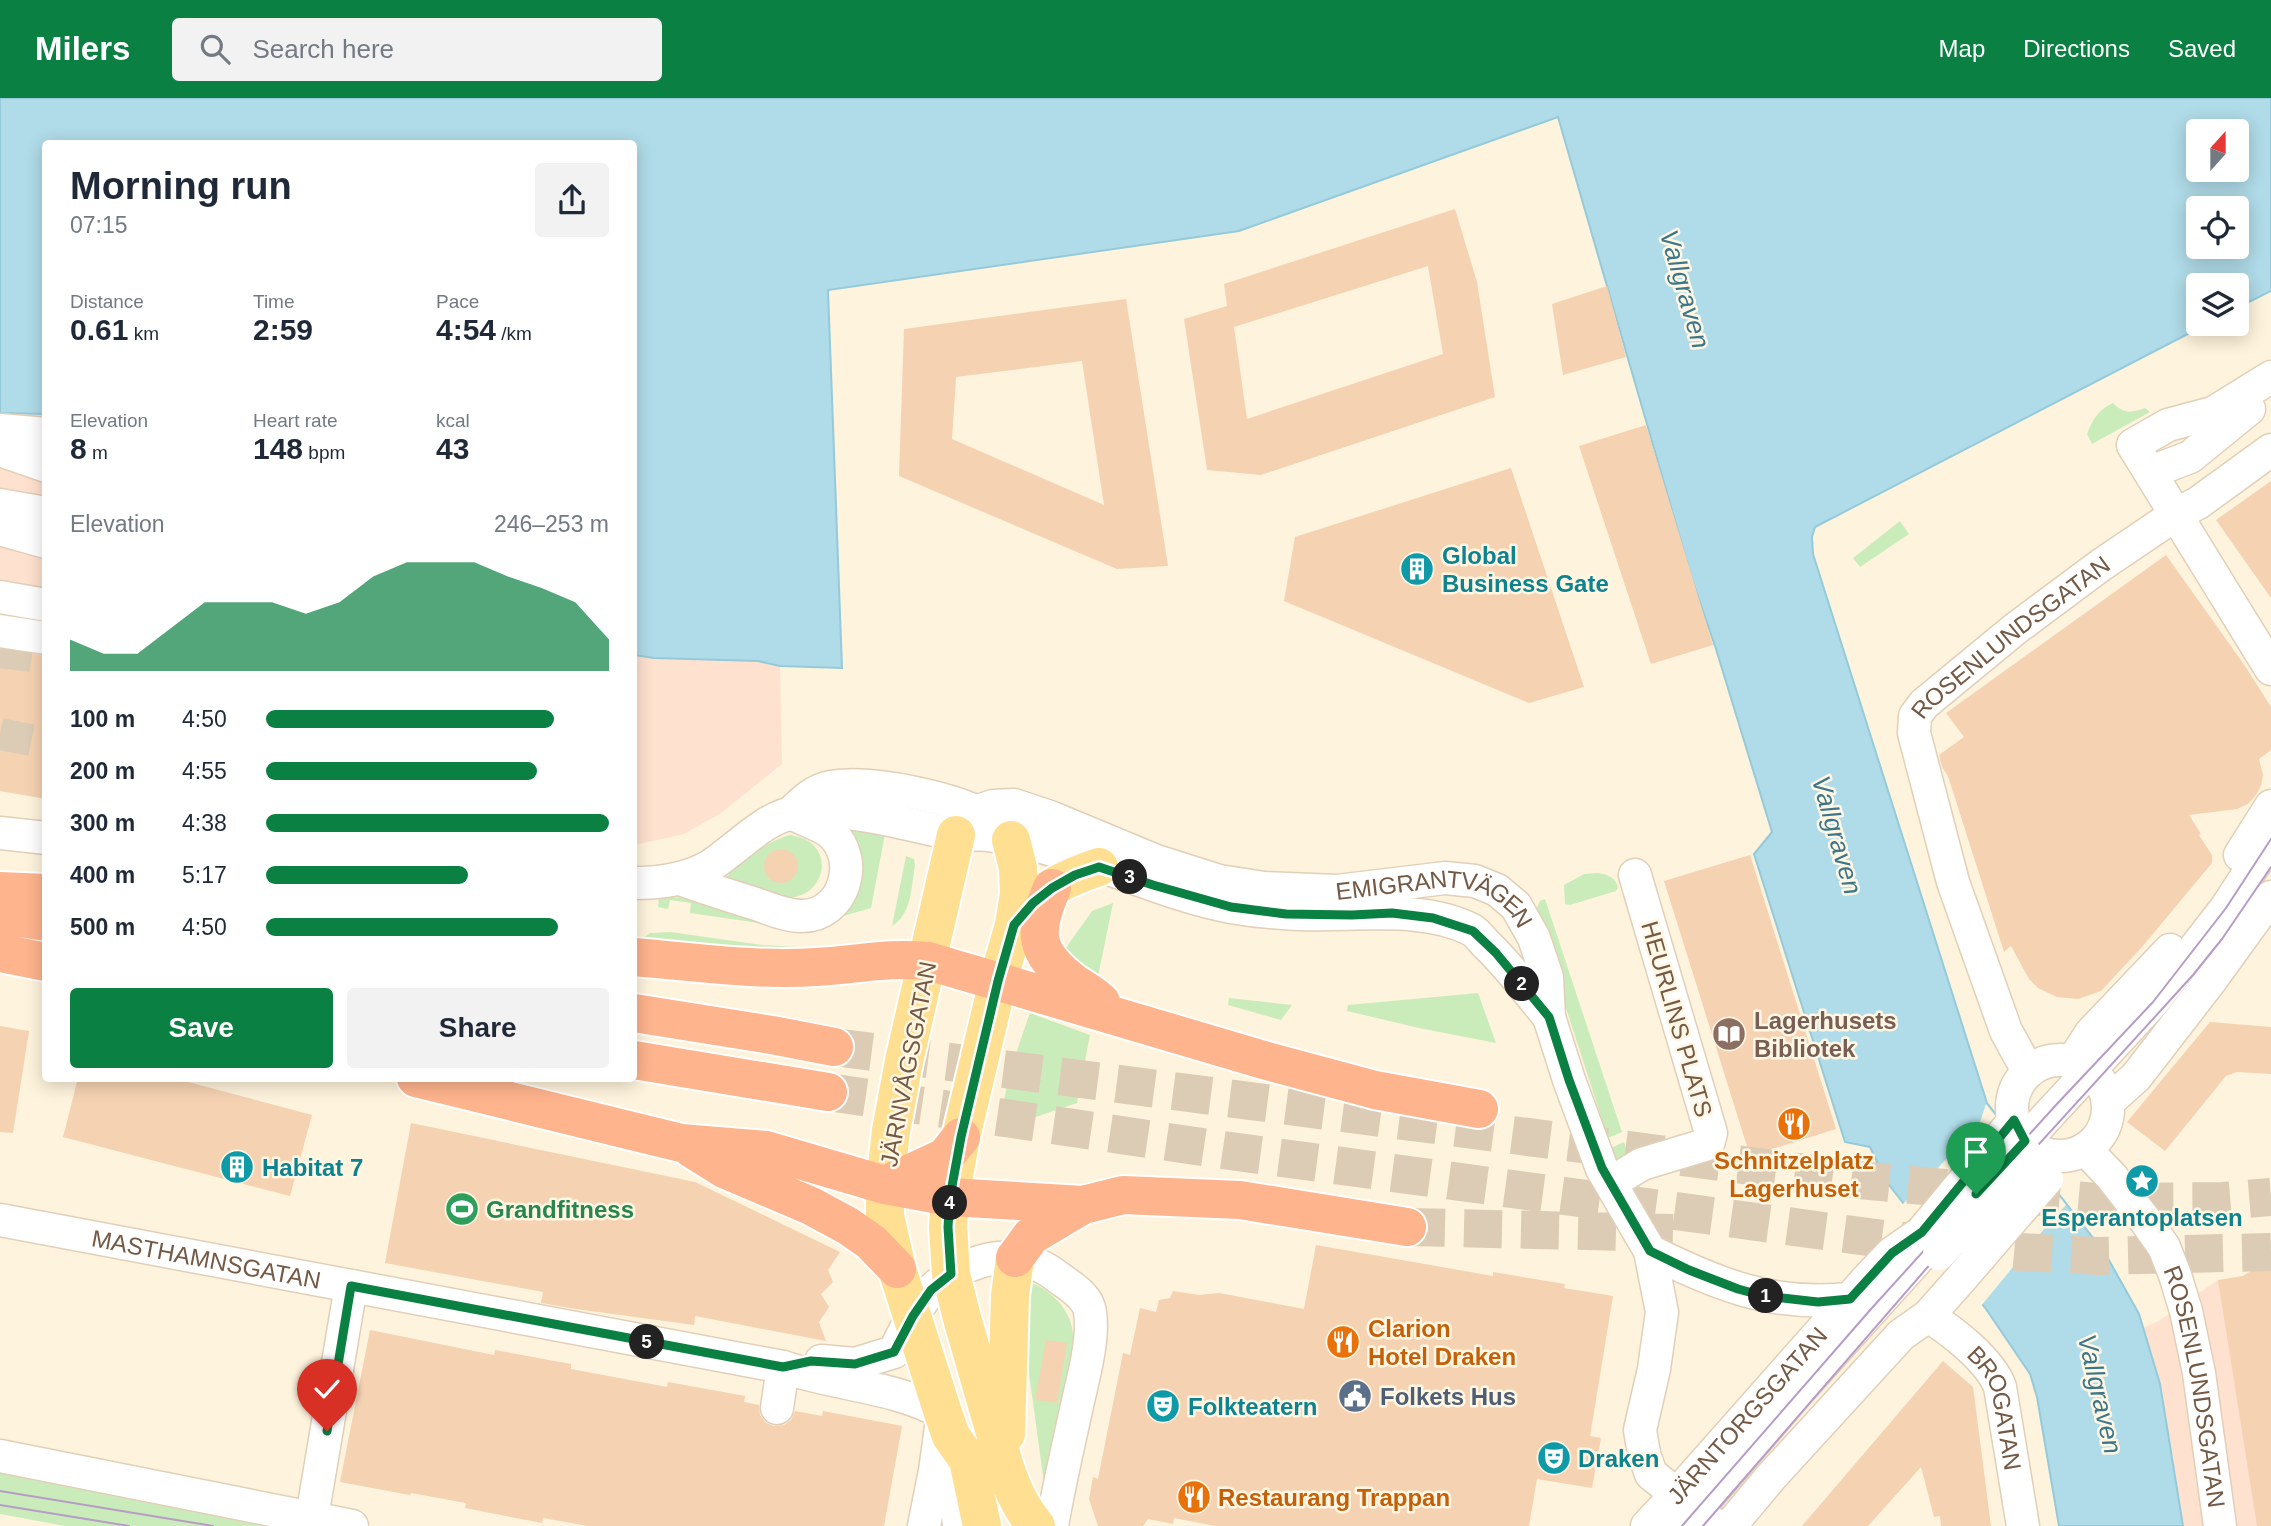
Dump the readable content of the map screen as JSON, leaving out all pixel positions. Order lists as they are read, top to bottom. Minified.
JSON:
{"streets":{"main road":["JÄRNVÅGSGATAN"],"street":["ROSENLUNDSGATAN","EMIGRANTVÄGEN","HEURLINS PLATS","MASTHAMNSGATAN","BROGATAN","JÄRNTORGSGATAN"]},"crossings":[["ROSENLUNDSGATAN","JÄRNTORGSGATAN"],["EMIGRANTVÄGEN","JÄRNVÅGSGATAN"],["JÄRNVÅGSGATAN","MASTHAMNSGATAN"],["BROGATAN","JÄRNTORGSGATAN"]],"water":["Vallgraven"],"places":{"building":["Global Business Gate","Habitat 7"],"library":["Lagerhusets Bibliotek"],"restaurant":["Schnitzelplatz Lagerhuset","Clarion Hotel Draken","Restaurang Trappan"],"place":["Esperantoplatsen"],"sports":["Grandfitness"],"public building":["Folkets Hus"],"theatre":["Folkteatern","Draken"]},"north":"top","page":{"header":"Milers","search":"Search here","nav":["Map","Directions","Saved"],"heading":["Morning run","07:15"],"stats":[["Distance","0.61 km"],["Time","2:59"],["Pace","4:54 /km"],["Elevation","8 m"],["Heart rate","148 bpm"],["kcal","43"]],"chart":["Elevation","246–253 m"],"list":[{"name":"100 m","note":"4:50"},{"name":"200 m","note":"4:55"},{"name":"300 m","note":"4:38"},{"name":"400 m","note":"5:17"},{"name":"500 m","note":"4:50"}],"pins":["3","2","4","1","5"],"buttons":["Save","Share"]}}
